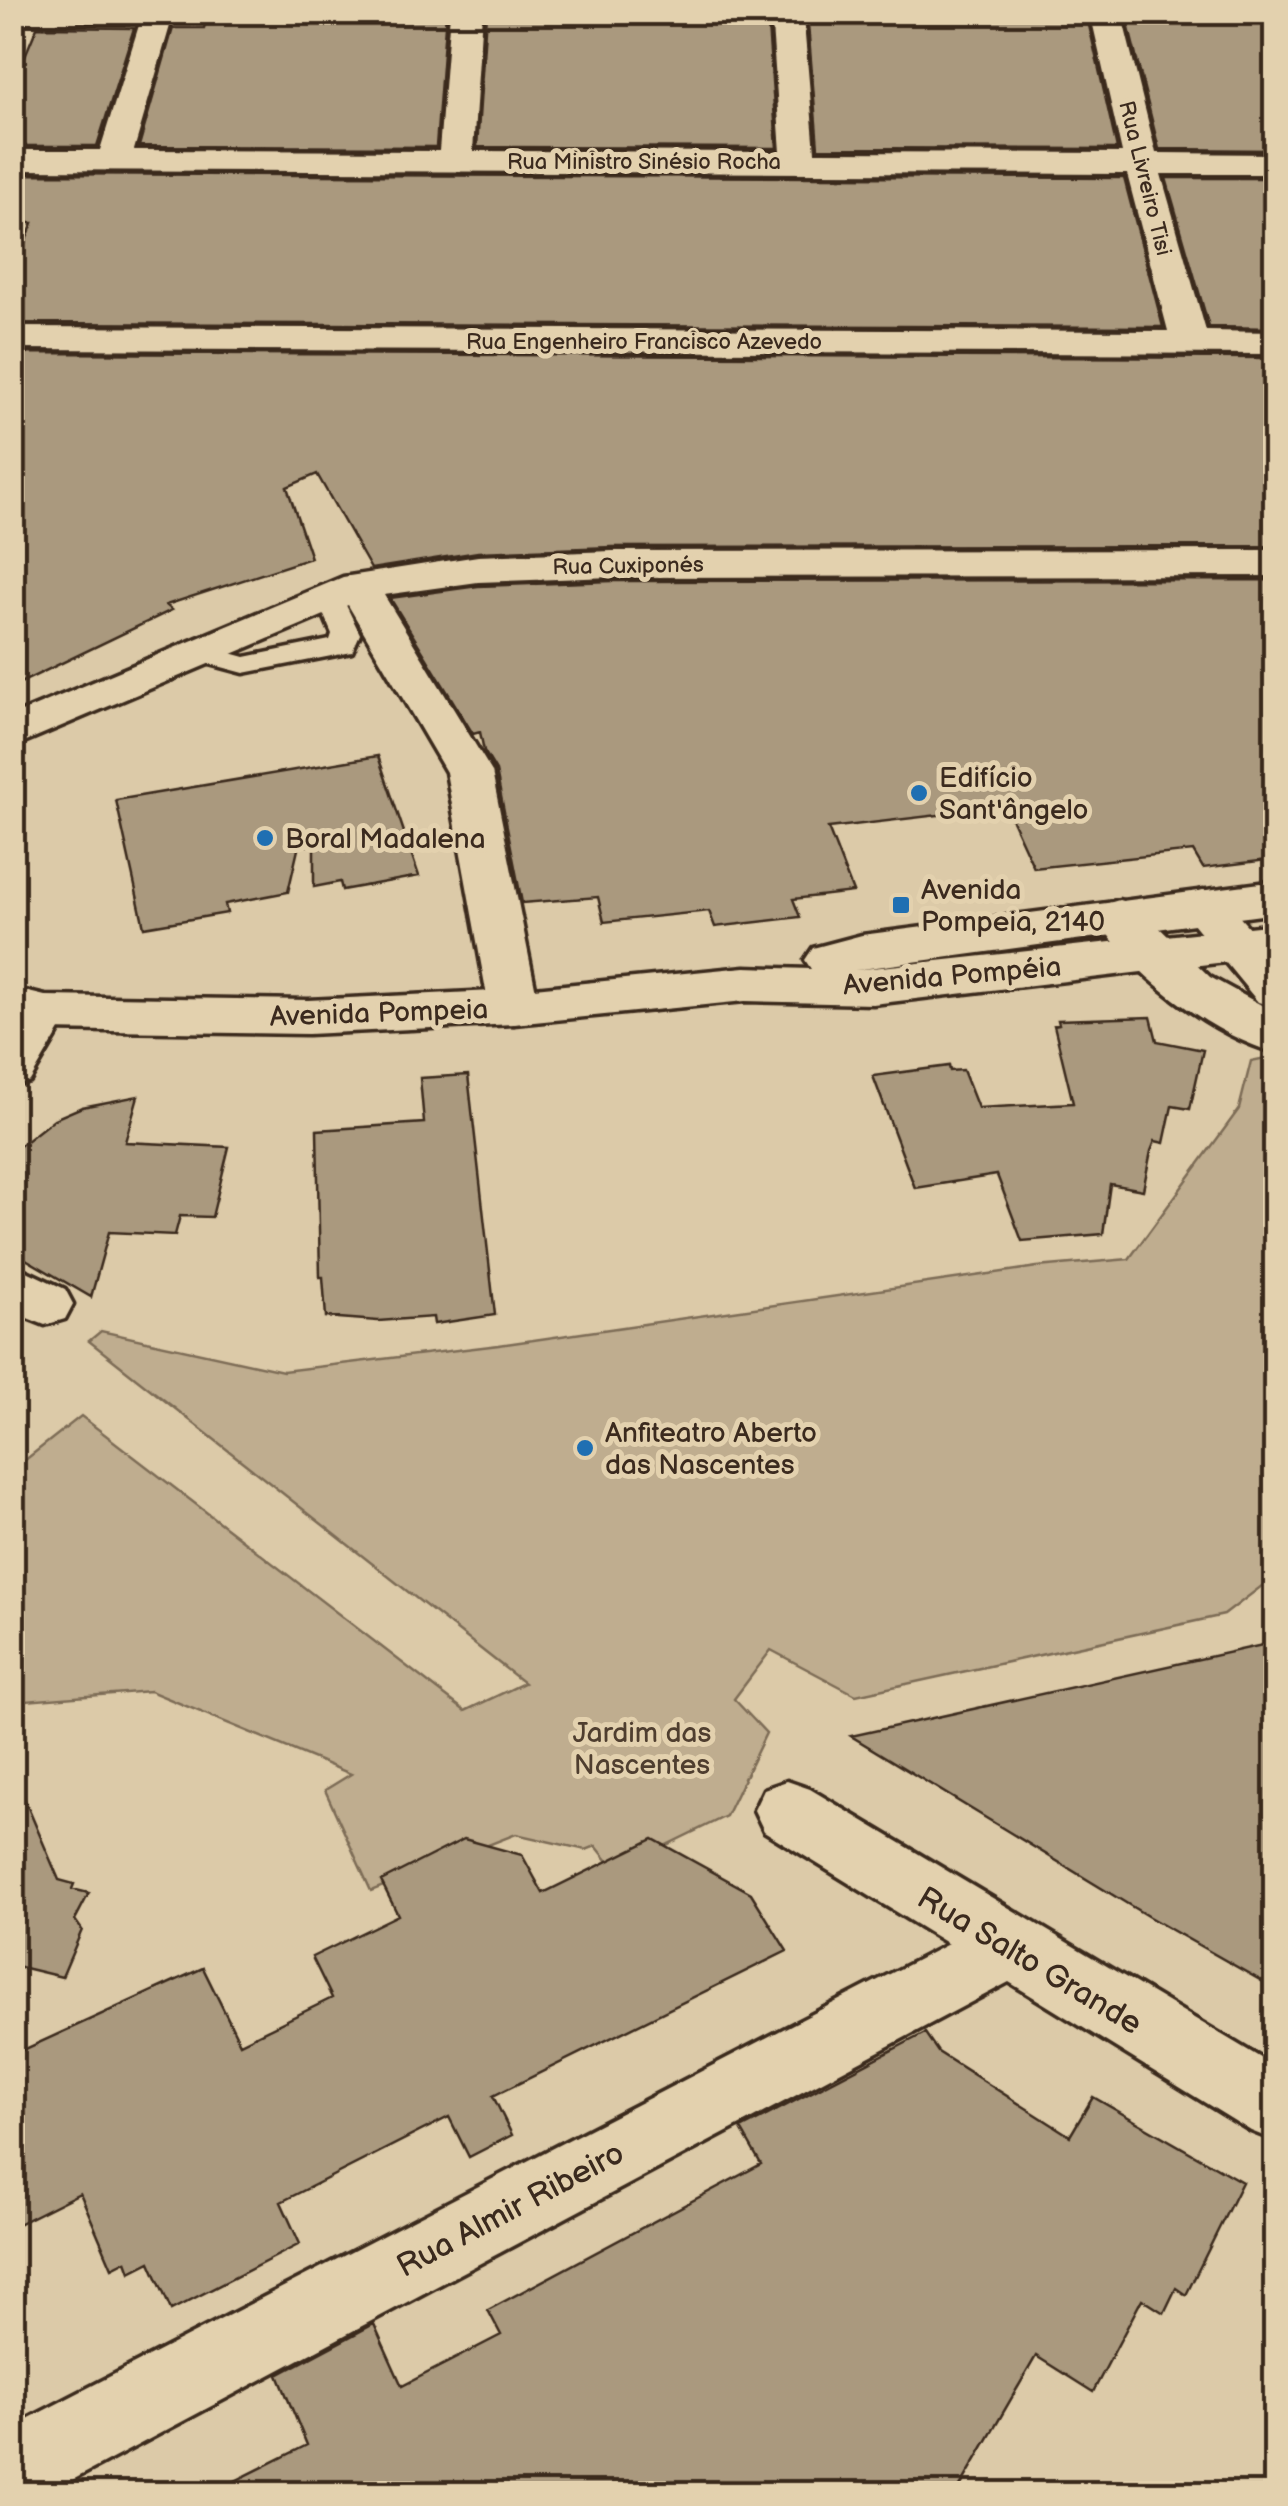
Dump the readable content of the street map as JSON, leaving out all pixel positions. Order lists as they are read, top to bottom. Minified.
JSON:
{"streets":{"street":["Rua Ministro Sinésio Rocha","Rua Livreiro Tisi","Rua Engenheiro Francisco Azevedo","Rua Cuxiponés","Avenida Pompéia","Avenida Pompeia","Rua Salto Grande","Rua Almir Ribeiro"]},"crossings":[["Rua Ministro Sinésio Rocha","Rua Livreiro Tisi"],["Rua Livreiro Tisi","Rua Engenheiro Francisco Azevedo"],["Avenida Pompéia","Avenida Pompeia"],["Rua Salto Grande","Rua Almir Ribeiro"]],"parks":["Jardim das Nascentes"],"places":{"other":["Edifício Sant'ângelo","Boral Madalena","Anfiteatro Aberto das Nascentes"],"transit":["Avenida Pompeia, 2140"]}}
